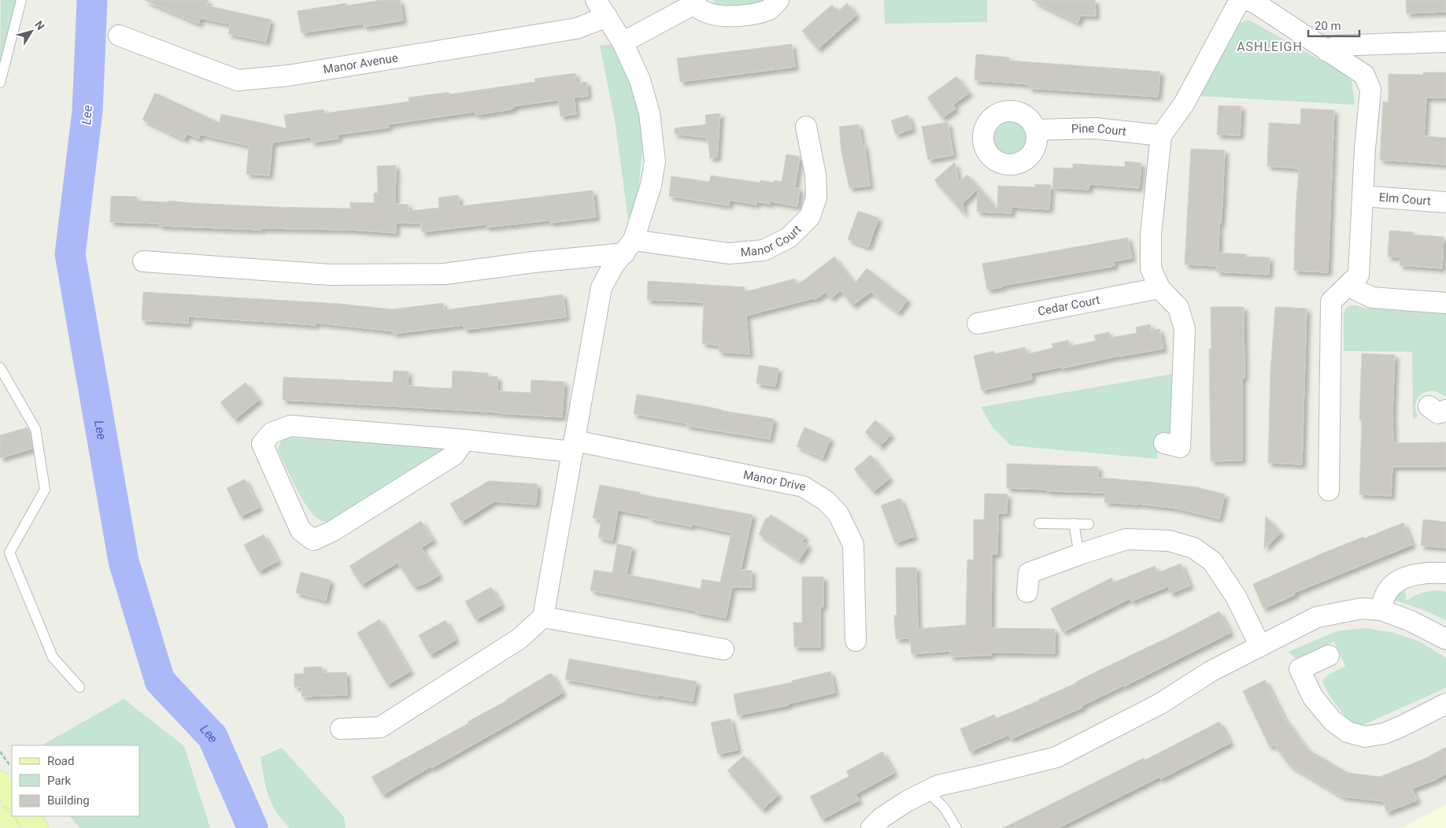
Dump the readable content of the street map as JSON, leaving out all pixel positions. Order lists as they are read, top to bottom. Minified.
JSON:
{"streets":{"street":["Manor Avenue","Pine Court","Elm Court","Manor Court","Cedar Court","Manor Drive"]},"districts":["ASHLEIGH"],"water":["Lee"],"legend":["Road","Park","Building"],"scale_bar":"20 m","north":"top right"}
